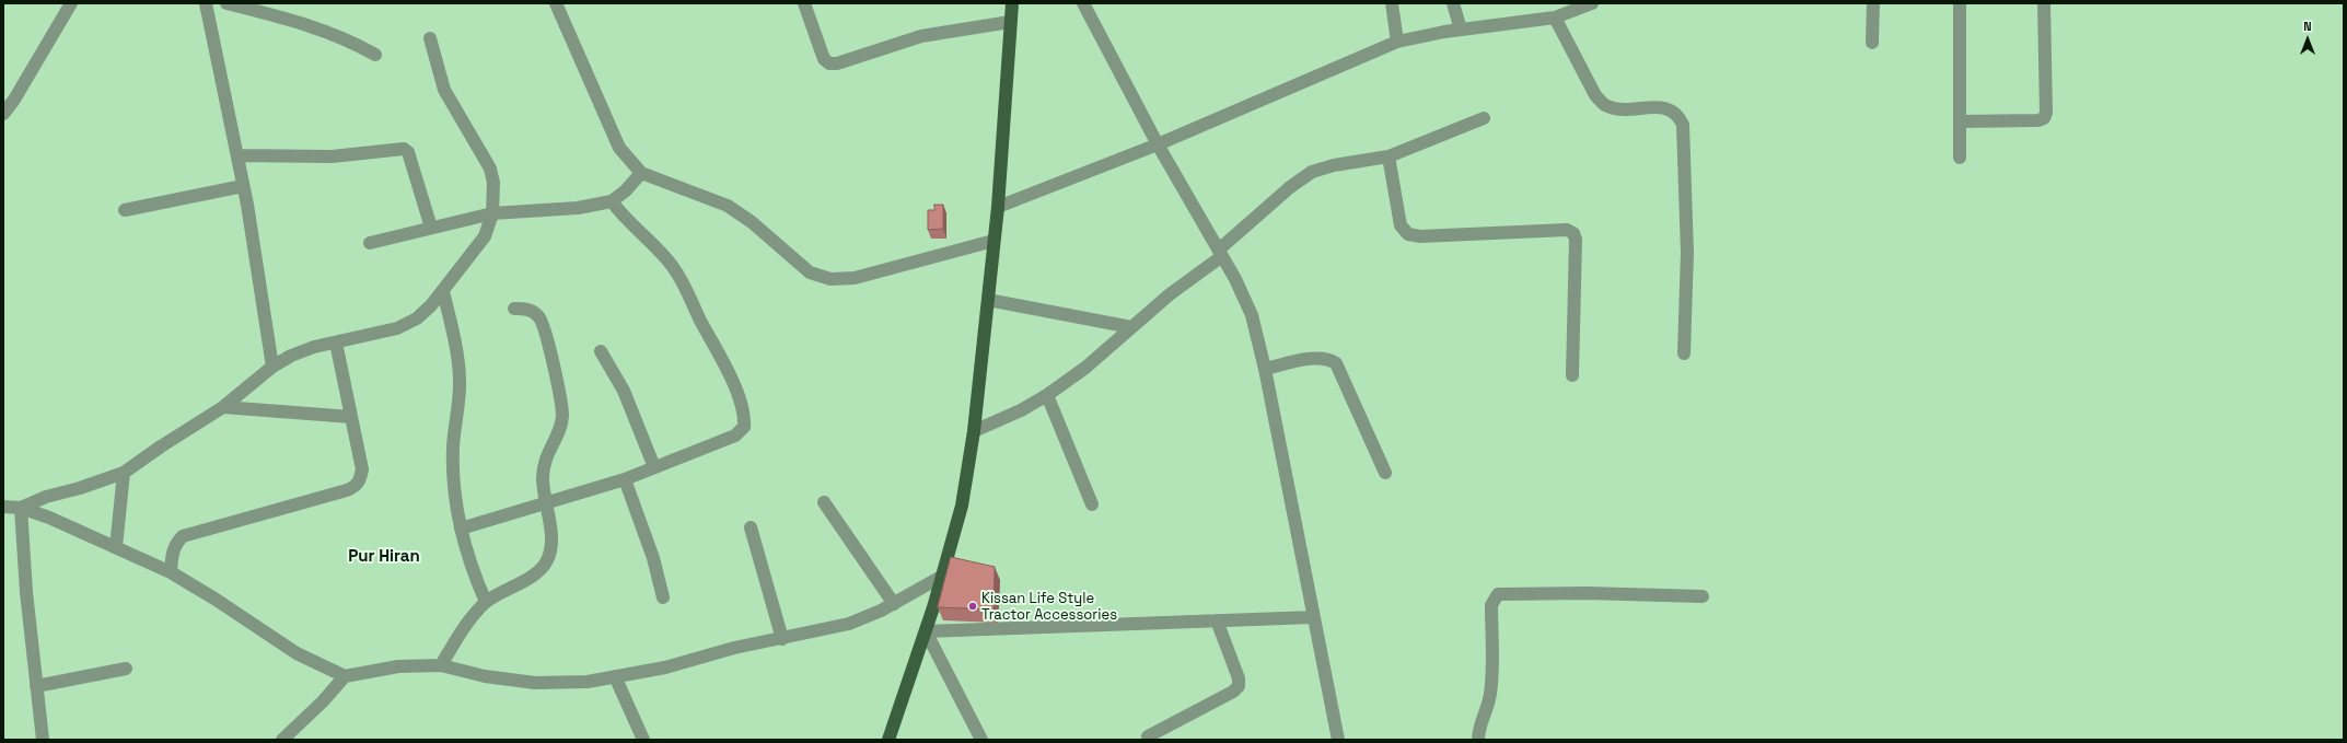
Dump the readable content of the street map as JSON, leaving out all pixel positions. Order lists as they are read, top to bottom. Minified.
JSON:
{"districts":["Pur Hiran"],"places":["Kissan Life Style Tractor Accessories"],"north":"top"}
